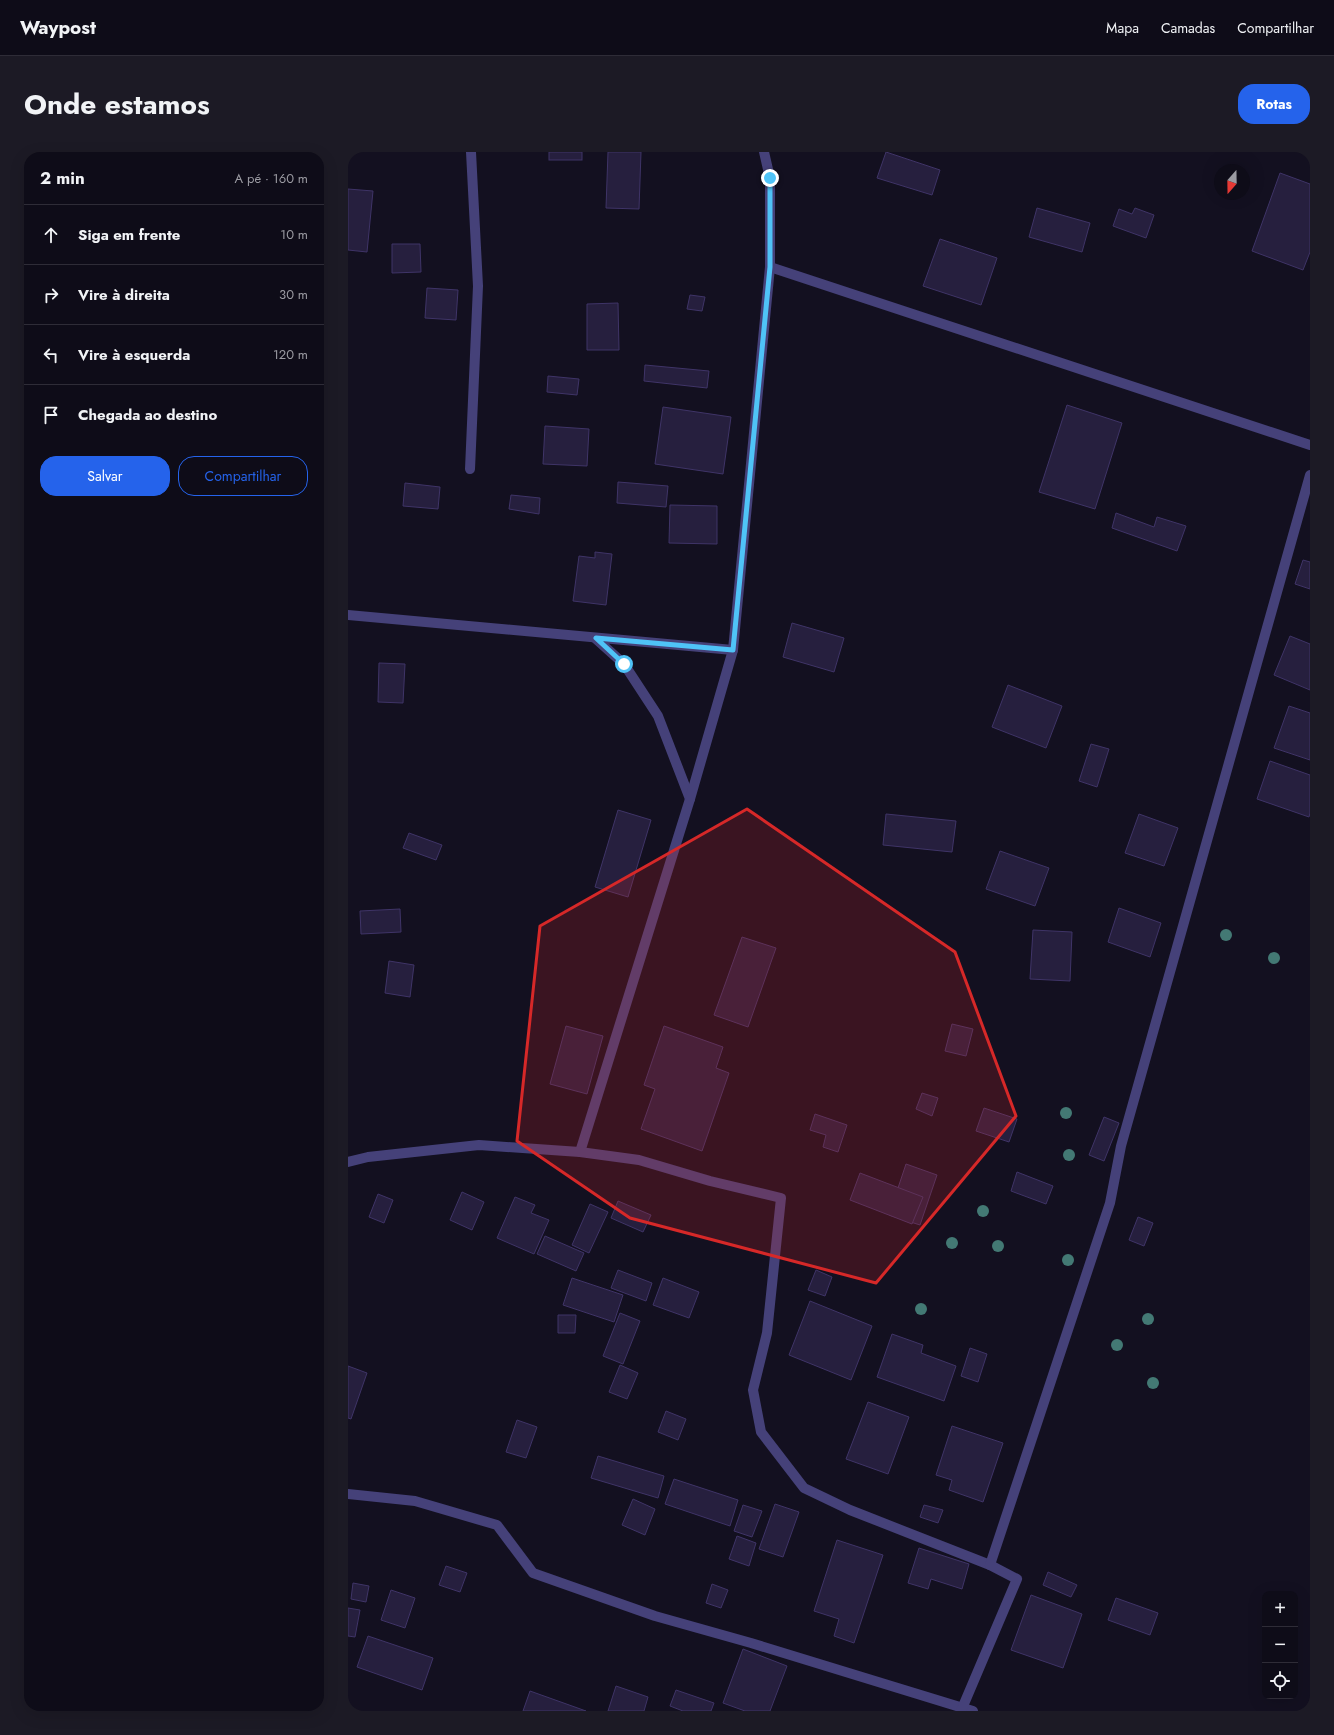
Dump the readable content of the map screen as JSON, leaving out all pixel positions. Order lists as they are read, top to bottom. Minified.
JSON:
{"north":"bottom","page":{"header":"Waypost","nav":["Mapa","Camadas","Compartilhar"],"title":"Onde estamos","buttons":["Rotas",["Salvar","Compartilhar"]],"heading":["2 min","A pé · 160 m"],"list":[["Siga em frente","10 m"],["Vire à direita","30 m"],["Vire à esquerda","120 m"],"Chegada ao destino"],"map_buttons":["+","−"]}}
